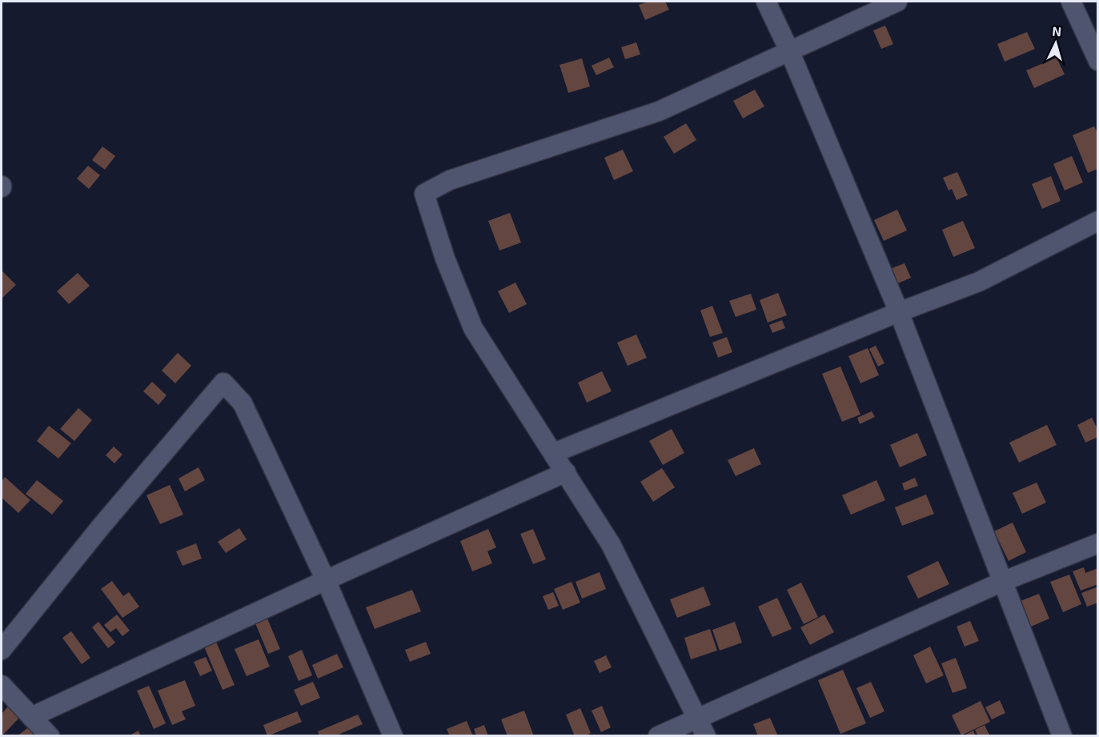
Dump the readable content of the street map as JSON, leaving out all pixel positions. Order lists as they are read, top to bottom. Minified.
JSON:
{"north":"top"}
